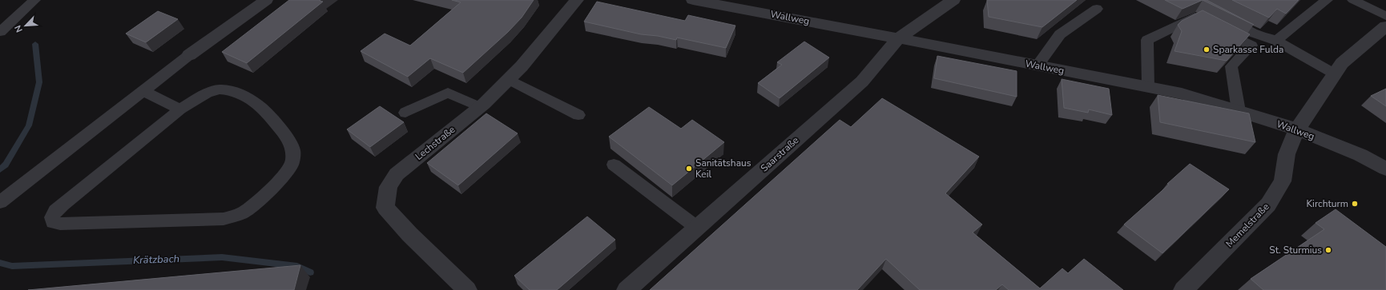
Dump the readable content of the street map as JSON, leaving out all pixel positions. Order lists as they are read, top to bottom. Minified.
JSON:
{"streets":{"street":["Wallweg","Lechstraße","Saarstraße","Memelstraße"]},"crossings":[["Wallweg","Saarstraße"],["Wallweg","Memelstraße"]],"water":["Krätzbach"],"places":["Sparkasse Fulda","Sanitätshaus Keil","Kirchturm","St. Sturmius"],"north":"bottom left"}
